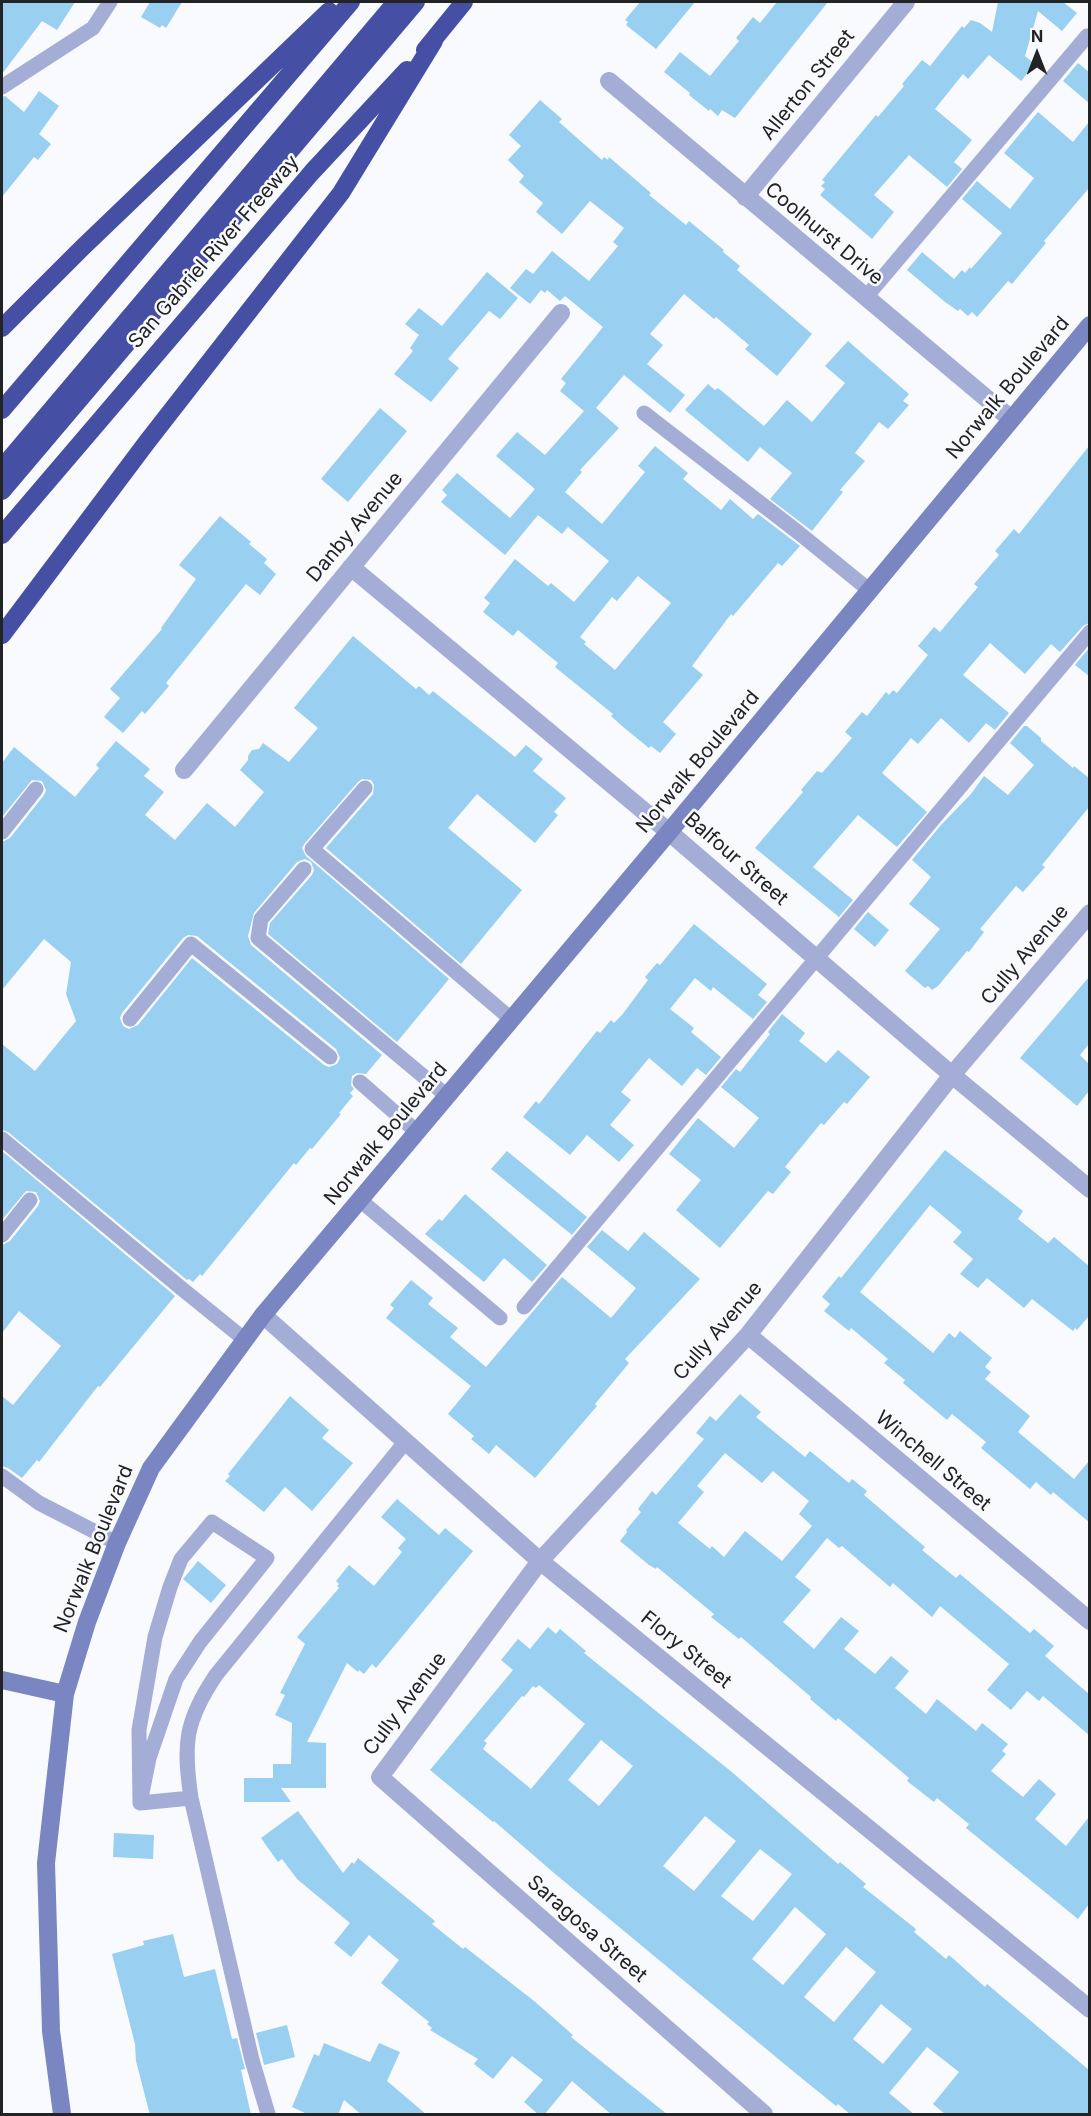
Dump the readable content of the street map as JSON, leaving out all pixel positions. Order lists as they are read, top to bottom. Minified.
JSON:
{"streets":{"highway":["San Gabriel River Freeway"],"main road":["Norwalk Boulevard"],"street":["Allerton Street","Coolhurst Drive","Danby Avenue","Balfour Street","Cully Avenue","Winchell Street","Flory Street","Saragosa Street"]},"crossings":[["Allerton Street","Coolhurst Drive"],["Coolhurst Drive","Norwalk Boulevard"],["Norwalk Boulevard","Balfour Street"],["Norwalk Boulevard","Flory Street"],["Danby Avenue","Balfour Street"],["Balfour Street","Cully Avenue"],["Cully Avenue","Winchell Street"],["Cully Avenue","Flory Street"],["Cully Avenue","Saragosa Street"]],"north":"top"}
